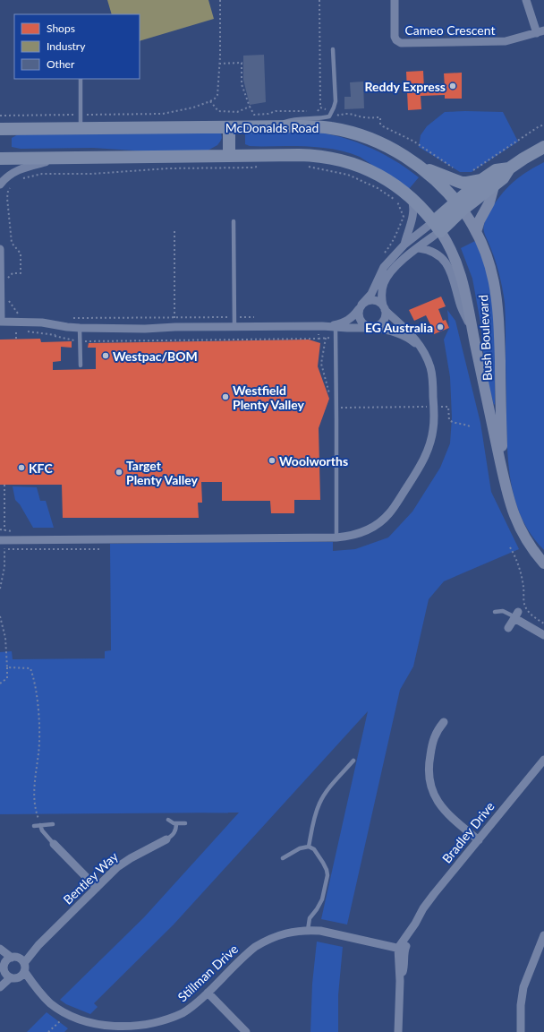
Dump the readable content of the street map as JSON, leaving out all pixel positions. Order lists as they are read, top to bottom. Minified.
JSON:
{"streets":{"main road":["McDonalds Road","Bush Boulevard"],"street":["Cameo Crescent","Bradley Drive","Bentley Way","Stillman Drive"]},"crossings":[["McDonalds Road","Bush Boulevard"],["Bradley Drive","Stillman Drive"],["Bentley Way","Stillman Drive"]],"places":["Reddy Express","EG Australia","Westpac/BOM","Westfield Plenty Valley","Woolworths","KFC","Target Plenty Valley"],"legend":["Shops","Industry","Other"]}
